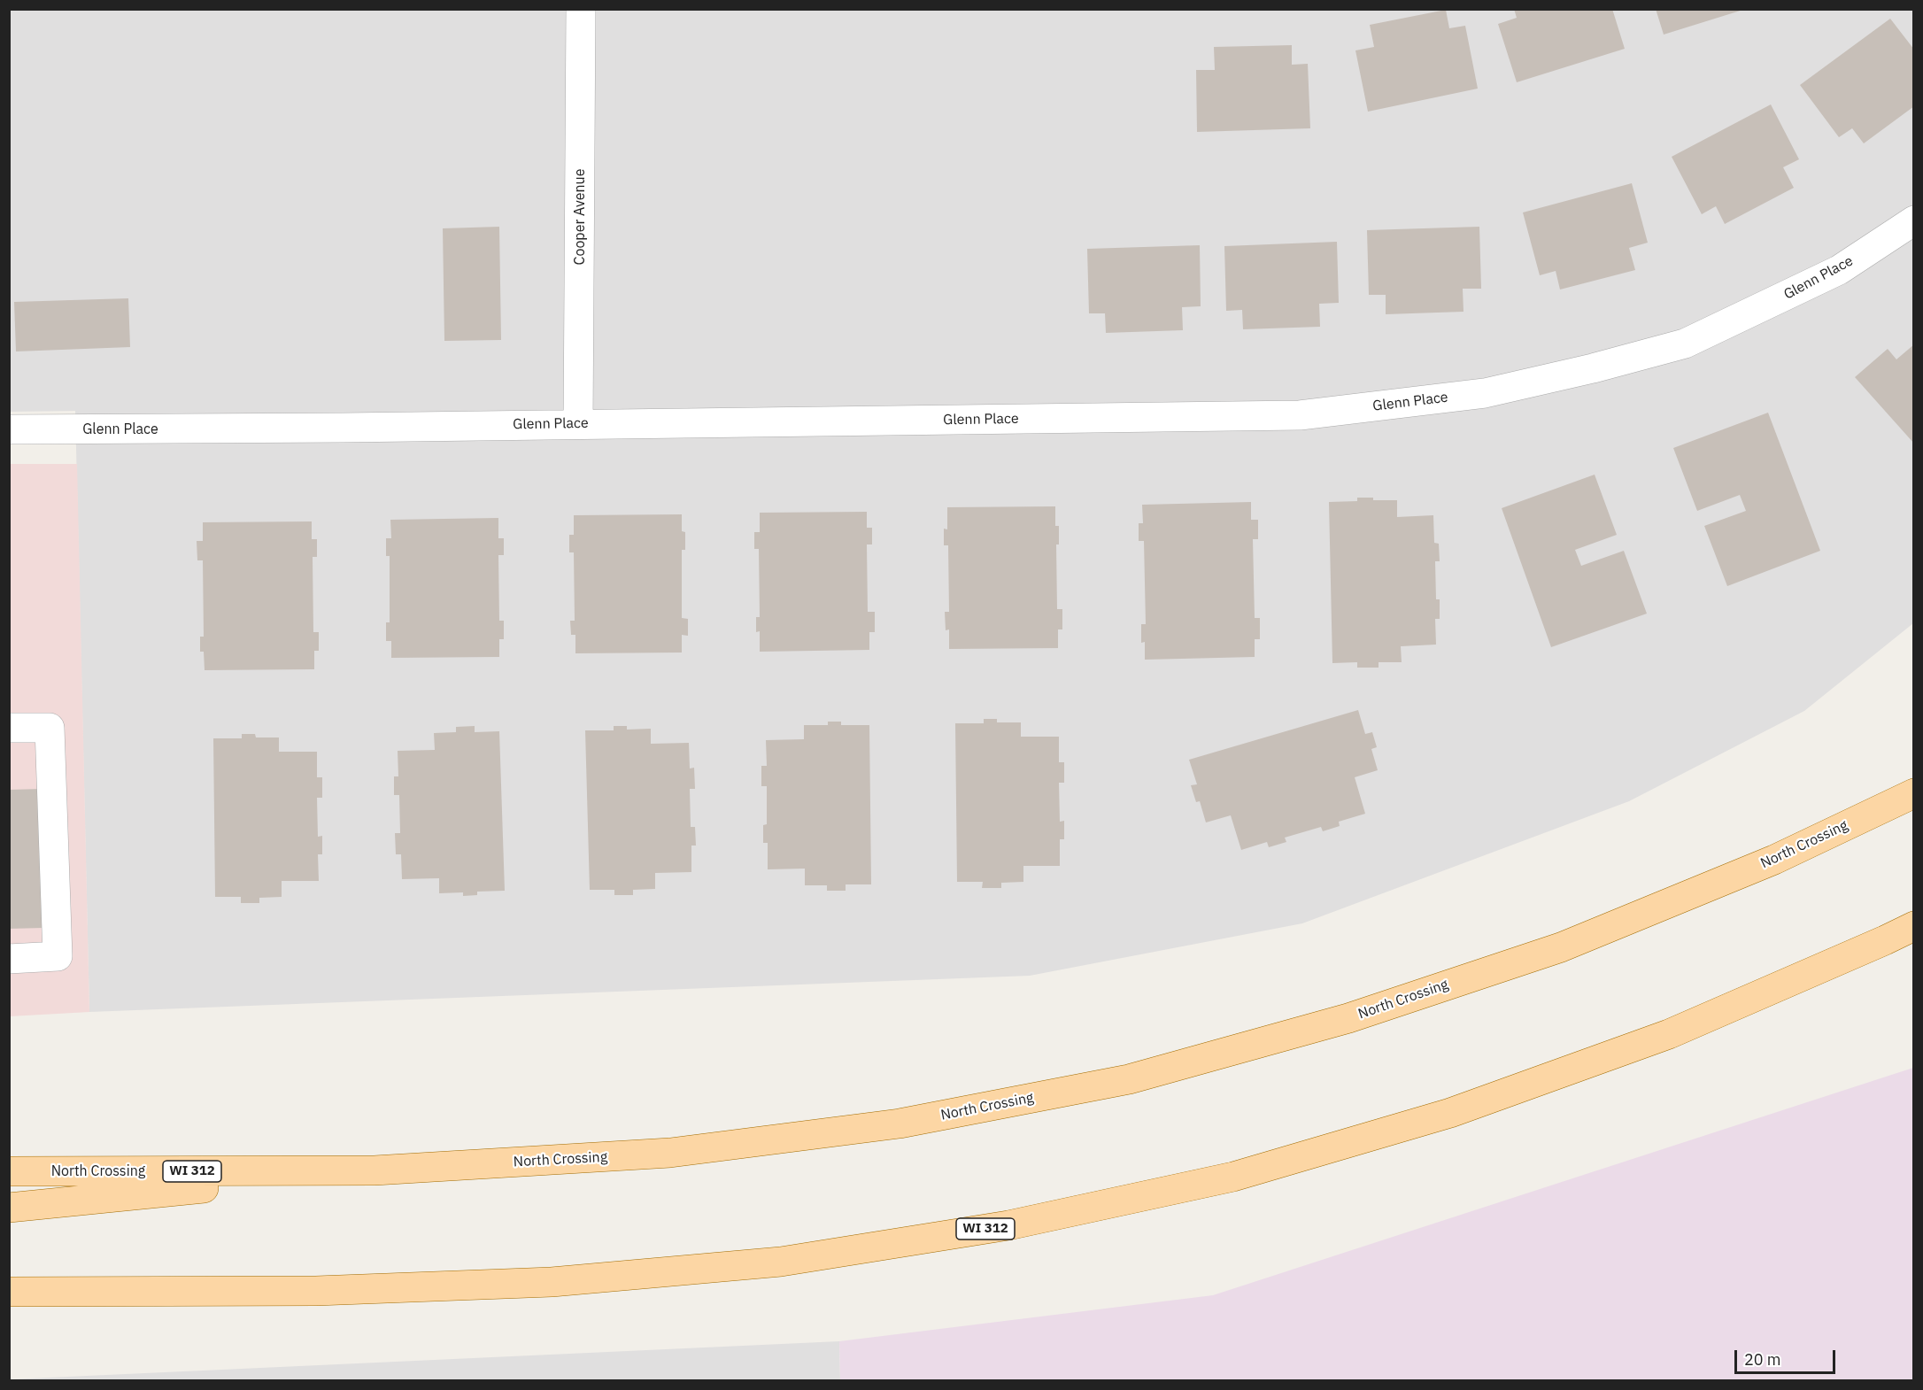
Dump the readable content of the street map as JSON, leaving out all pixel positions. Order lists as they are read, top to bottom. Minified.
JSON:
{"streets":{"main road":["North Crossing","WI 312"],"street":["Cooper Avenue","Glenn Place"]},"crossings":[["Cooper Avenue","Glenn Place"]],"scale_bar":"20 m"}
